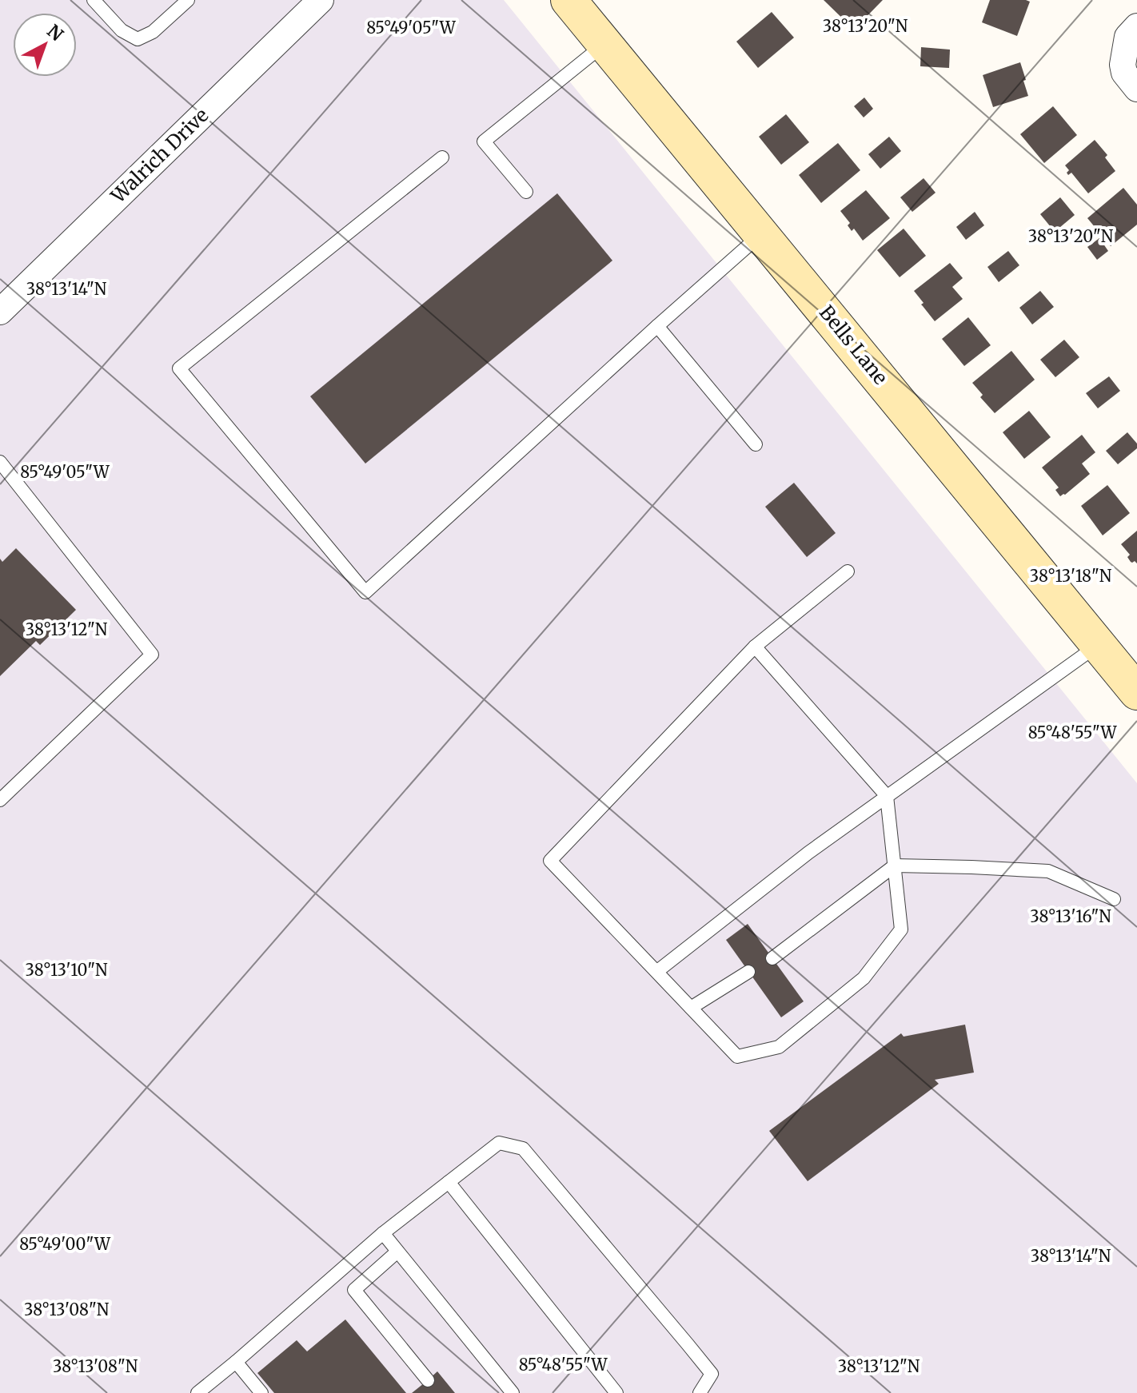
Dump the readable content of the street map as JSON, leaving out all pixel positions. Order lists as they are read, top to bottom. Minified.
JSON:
{"streets":{"main road":["Bells Lane"],"street":["Walrich Drive"]},"north":"top right","coordinates":["38°13'20\"N","85°49'05\"W","38°13'14\"N","38°13'18\"N","38°13'12\"N","85°48'55\"W","38°13'16\"N","38°13'10\"N","85°49'00\"W","38°13'08\"N"]}
